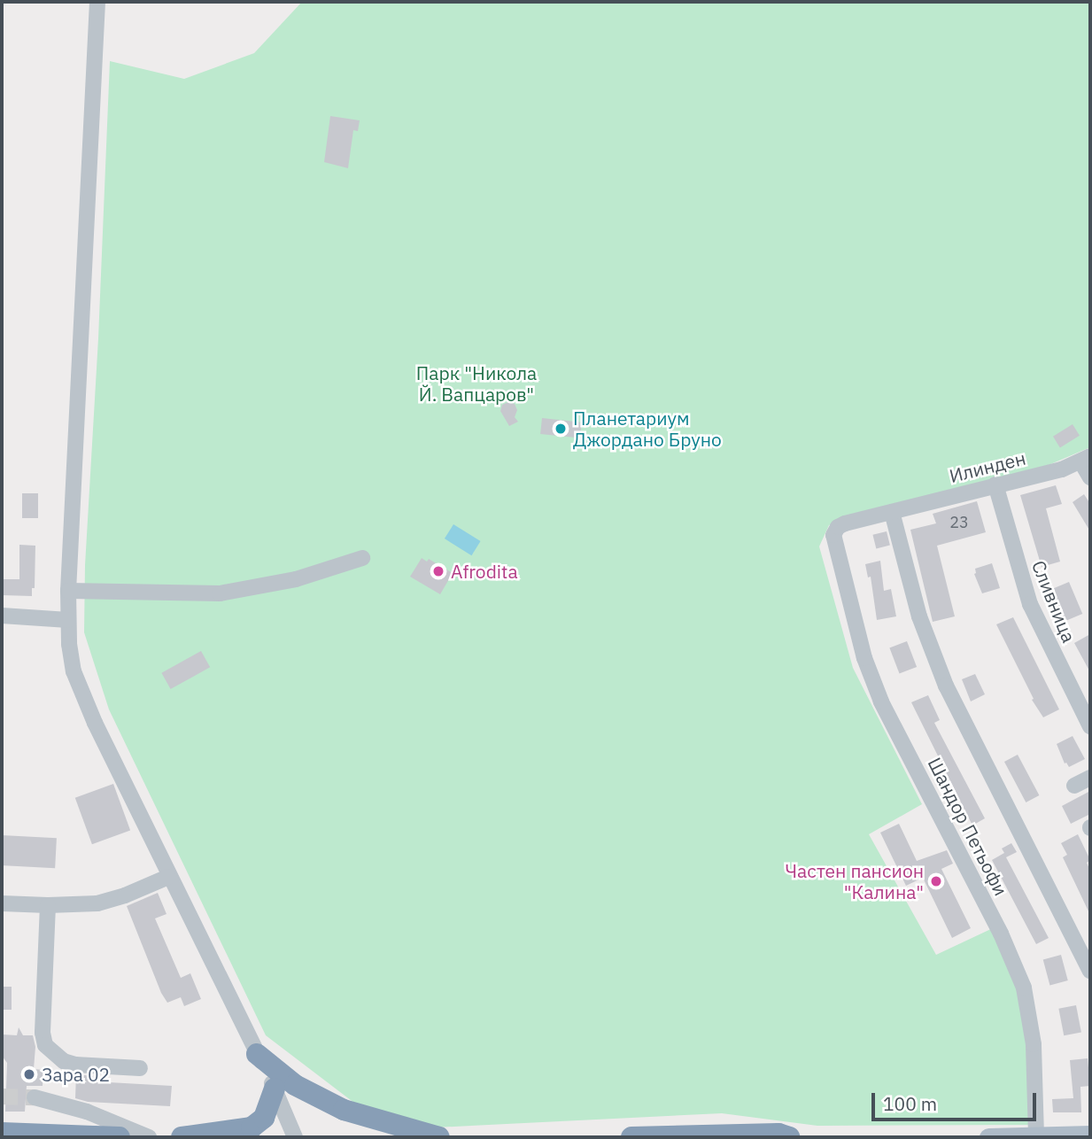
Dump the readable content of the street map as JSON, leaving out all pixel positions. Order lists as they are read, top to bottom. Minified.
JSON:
{"streets":{"street":["Илинден","Сливница","Шандор Петьофи"]},"crossings":[["Илинден","Сливница"],["Илинден","Шандор Петьофи"]],"parks":["Парк \"Никола Й. Вапцаров\""],"places":["Планетариум Джордано Бруно","Afrodita","Частен пансион \"Калина\"","Зара 02"],"house_numbers":["23"],"scale_bar":"100 m"}
